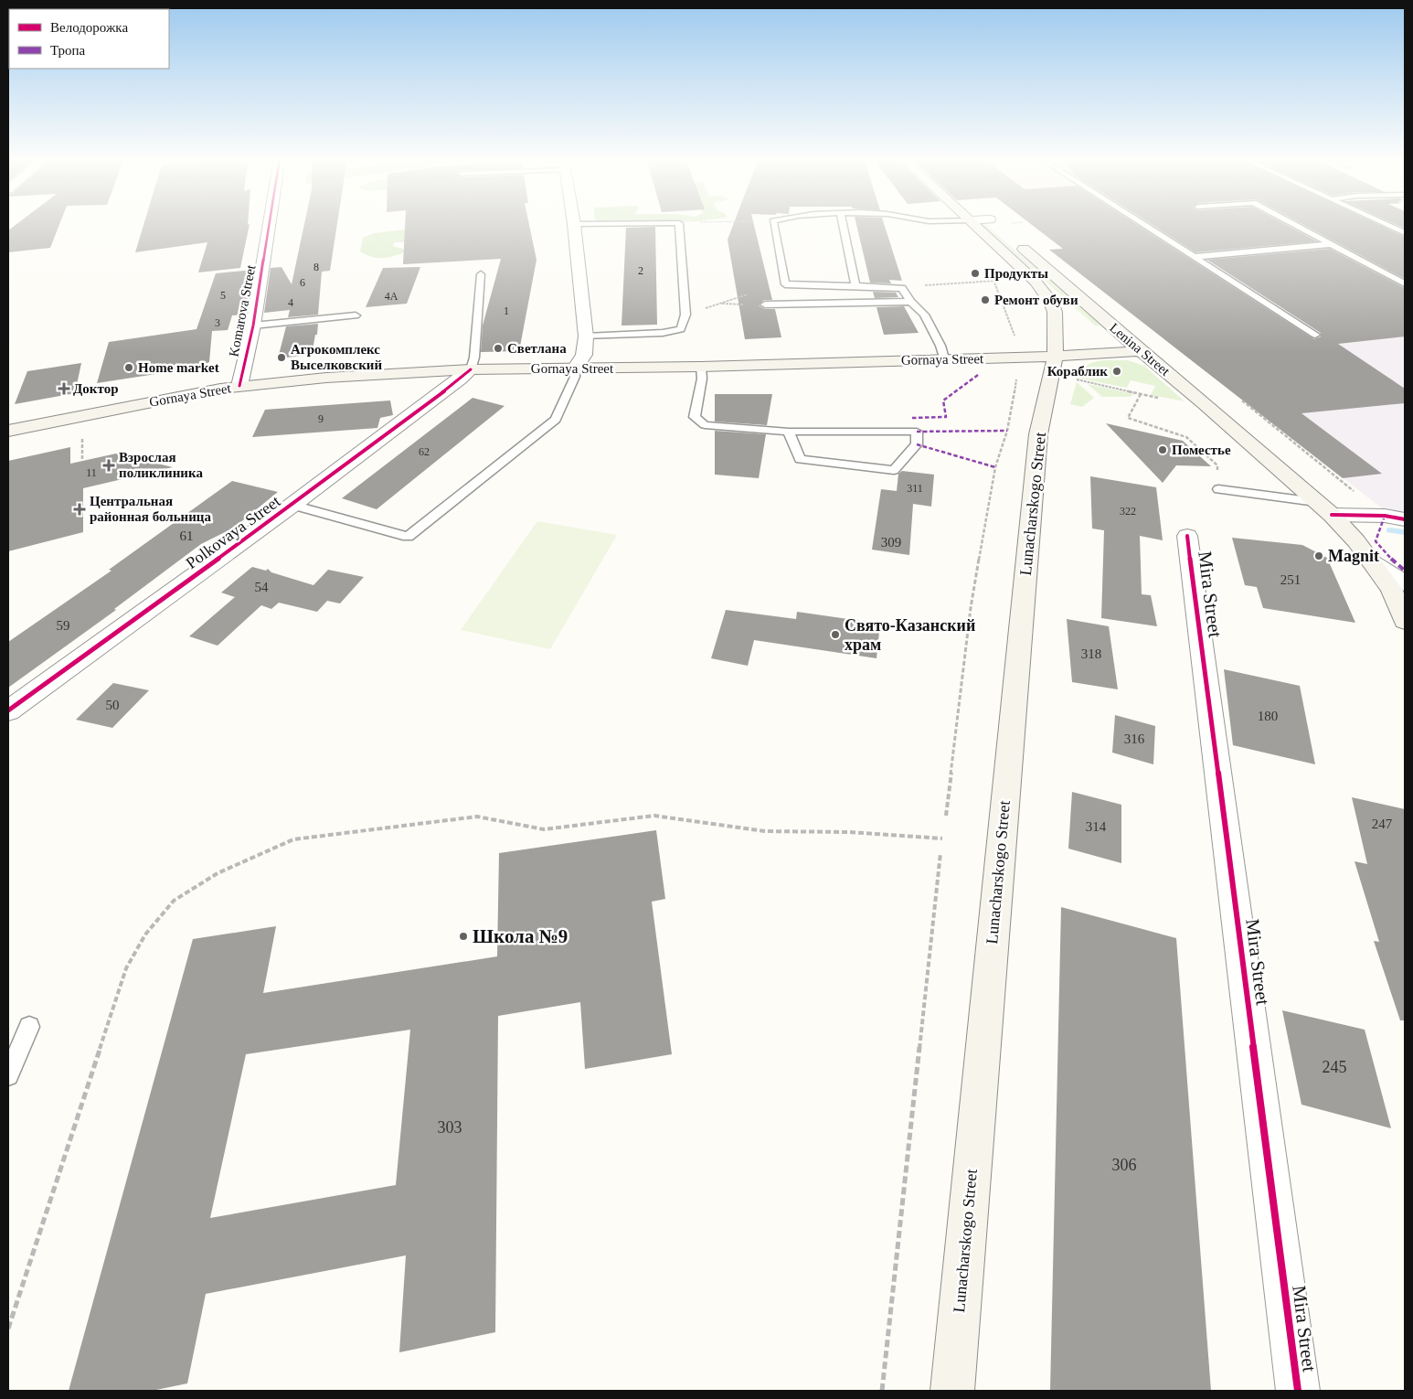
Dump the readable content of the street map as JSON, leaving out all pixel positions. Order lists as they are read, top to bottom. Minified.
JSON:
{"streets":{"main road":["Lenina Street","Gornaya Street","Lunacharskogo Street"],"street":["Komarova Street","Polkovaya Street","Mira Street"]},"crossings":[["Komarova Street","Gornaya Street"],["Lenina Street","Gornaya Street"],["Gornaya Street","Lunacharskogo Street"],["Gornaya Street","Polkovaya Street"]],"places":{"other":["Продукты","Ремонт обуви","Светлана","Агрокомплекс Выселковский","Home market","Кораблик","Поместье","Magnit","Свято-Казанский храм","Школа №9"],"health":["Доктор","Взрослая поликлиника","Центральная районная больница"]},"house_numbers":["8","2","6","5","4А","4","1","3","9","62","11","311","322","61","309","251","54","59","318","50","180","316","247","314","245","303","306"],"legend":["Велодорожка","Тропа"]}
